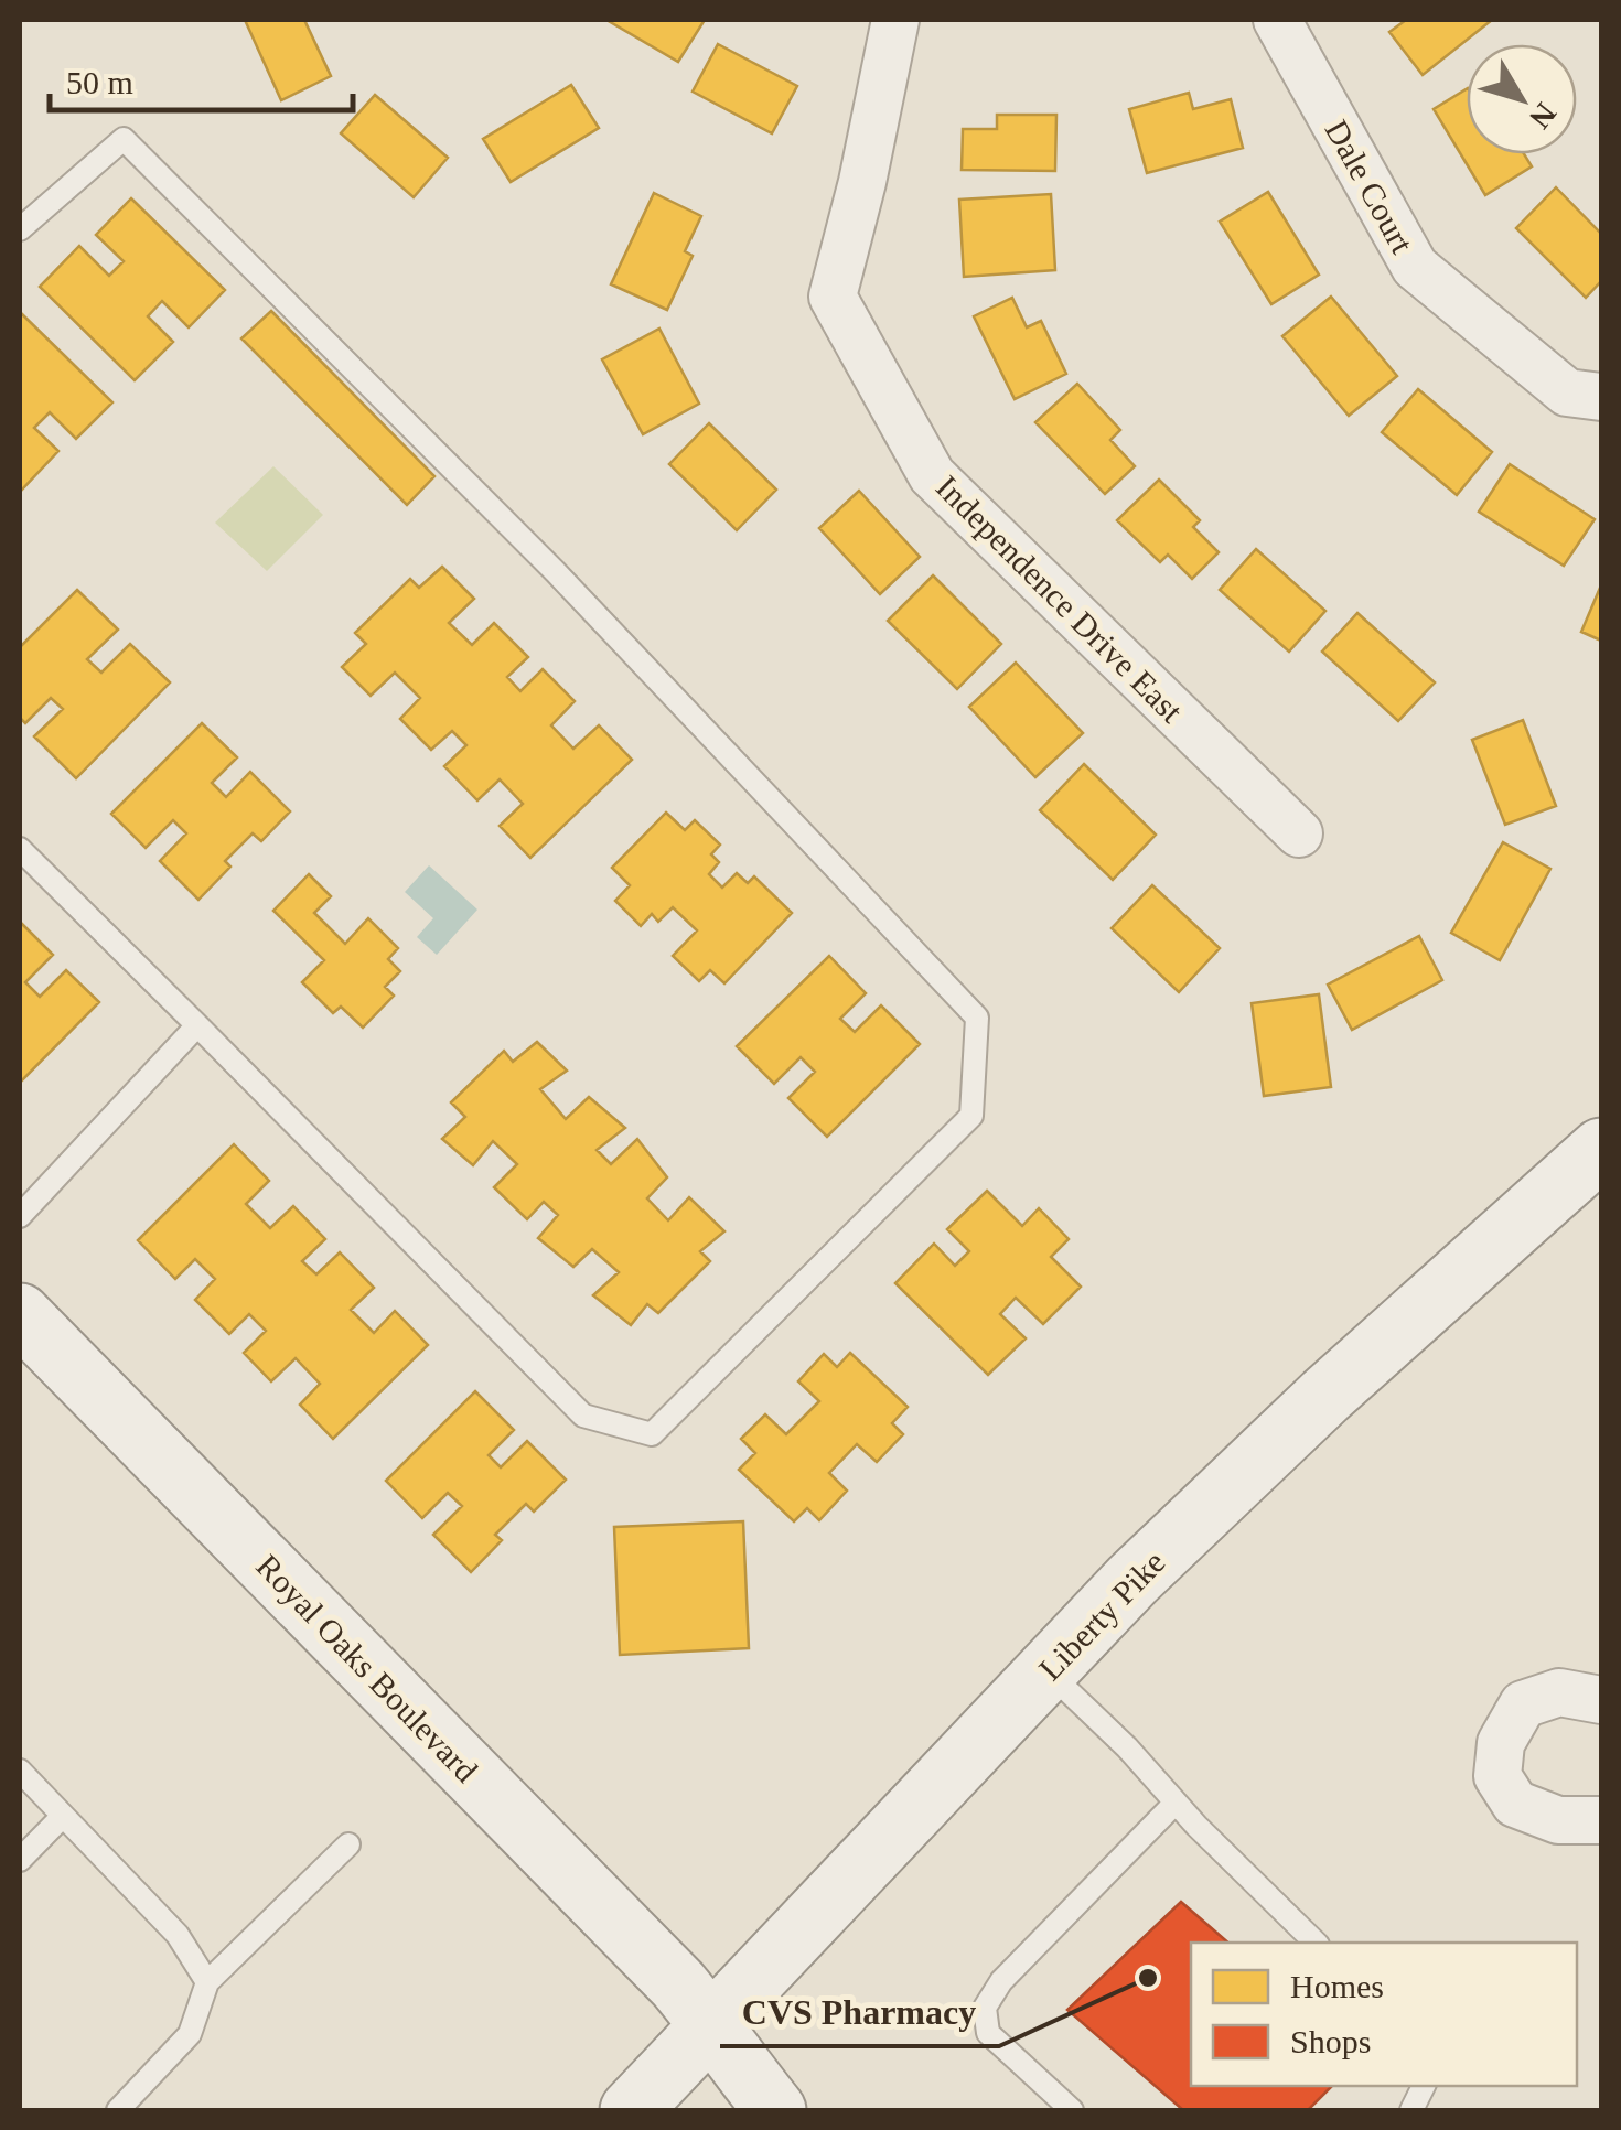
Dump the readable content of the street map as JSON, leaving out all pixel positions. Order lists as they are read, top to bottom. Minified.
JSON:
{"streets":{"street":["Dale Court","Independence Drive East","Liberty Pike","Royal Oaks Boulevard"]},"crossings":[["Liberty Pike","Royal Oaks Boulevard"]],"places":["CVS Pharmacy"],"legend":["Homes","Shops"],"scale_bar":"50 m","north":"bottom right"}
